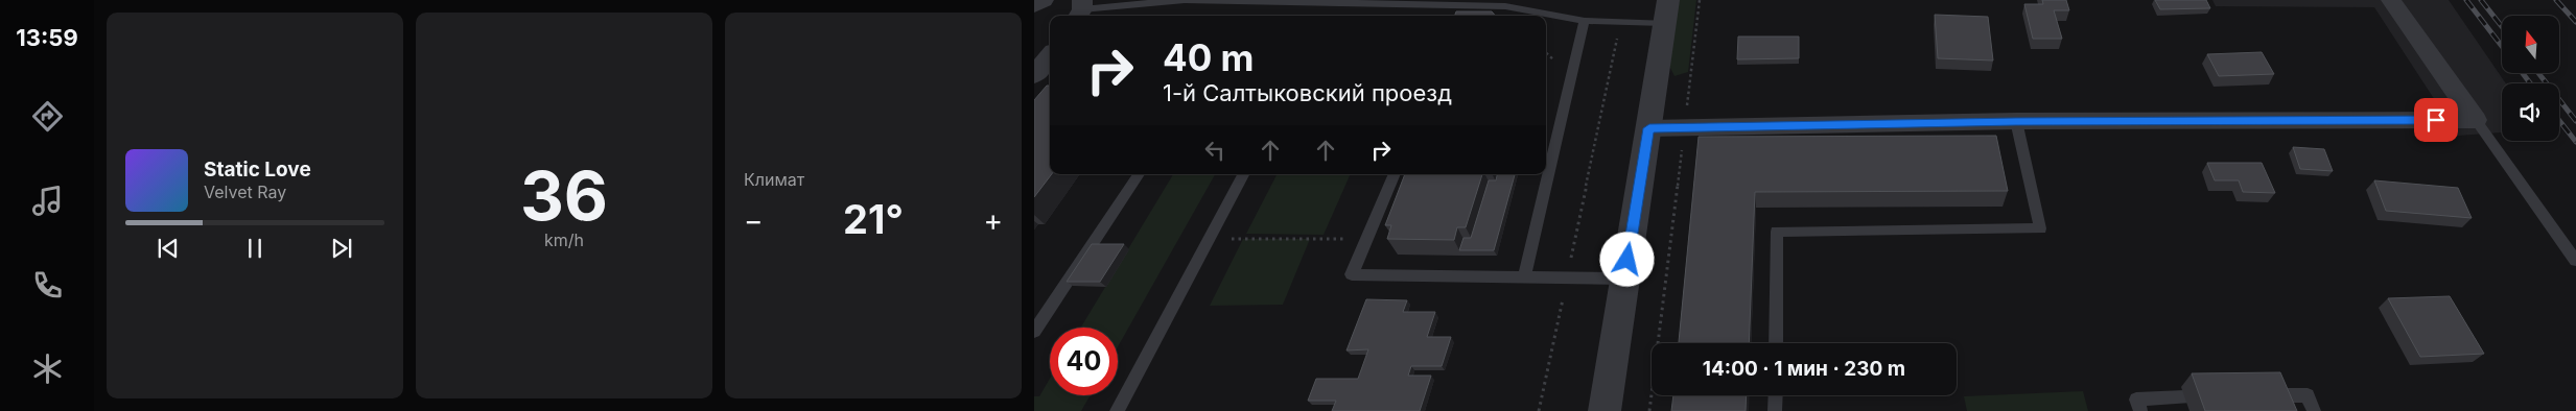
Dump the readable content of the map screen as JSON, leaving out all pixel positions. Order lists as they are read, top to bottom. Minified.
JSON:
{"north":"top","page":{"tabs":"13:59","tile":[["36","km/h"],"Климат"],"turn":["40 m","1-й Салтыковский проезд"],"song":["Static Love","Velvet Ray"],"heat":["−","21°","+"],"limit":"40","trip":"14:00 · 1 мин · 230 m"}}
